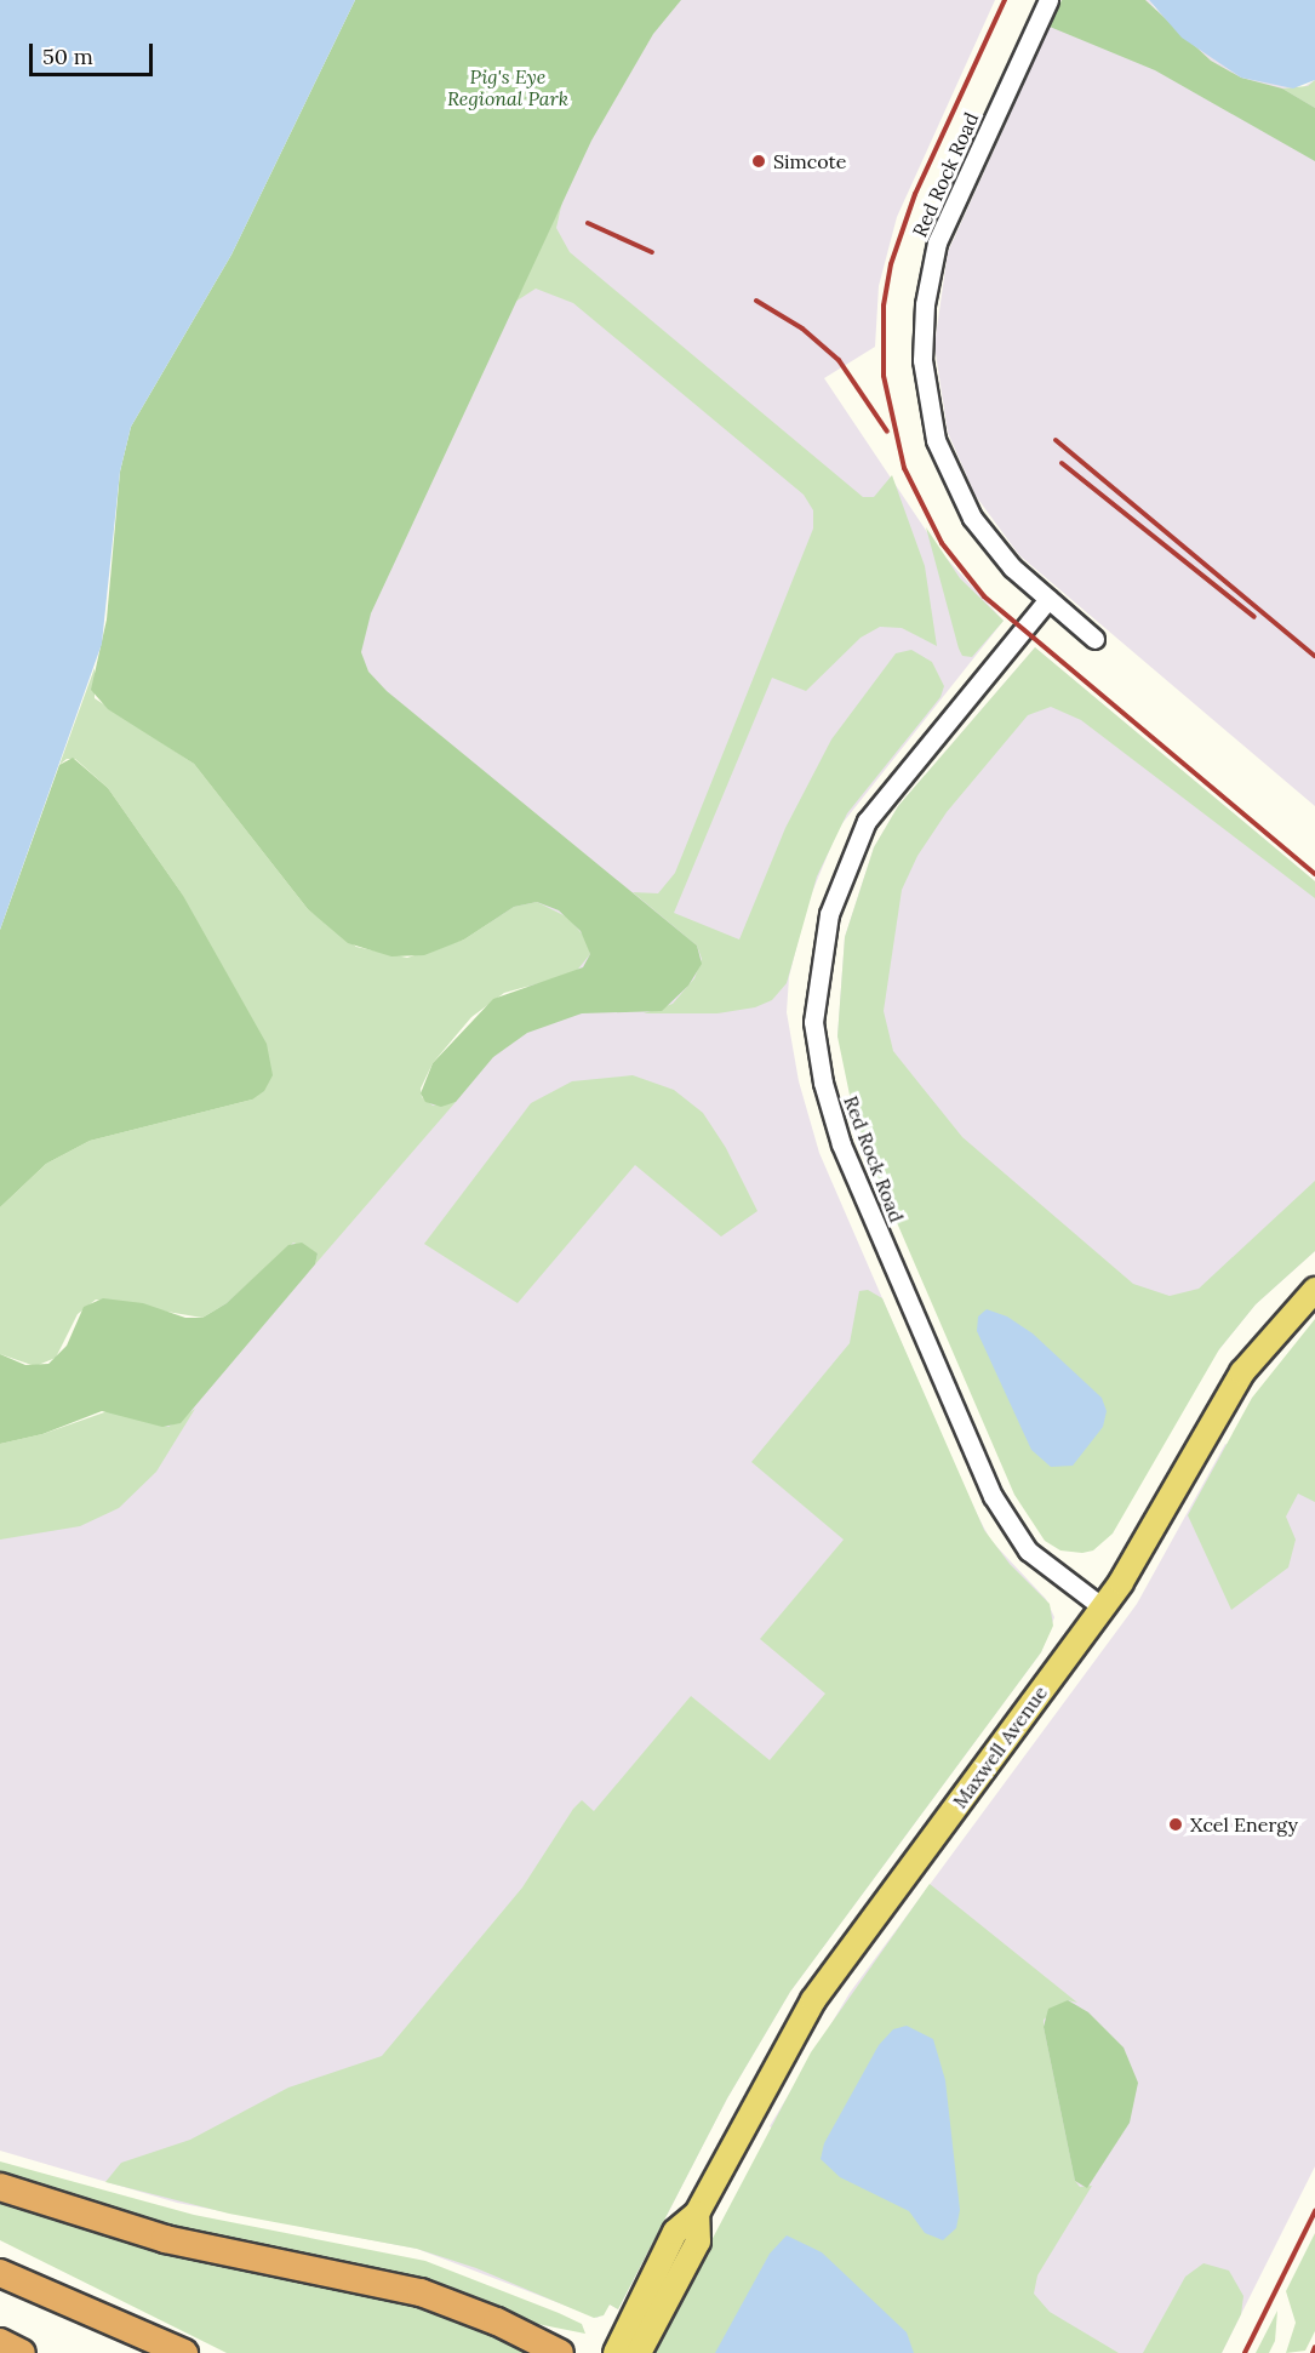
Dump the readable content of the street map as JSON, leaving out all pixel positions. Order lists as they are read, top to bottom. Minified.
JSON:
{"streets":{"main road":["Maxwell Avenue"],"street":["Red Rock Road"]},"crossings":[["Red Rock Road","Maxwell Avenue"]],"parks":["Pig's Eye Regional Park"],"places":["Simcote","Xcel Energy"],"scale_bar":"50 m"}
